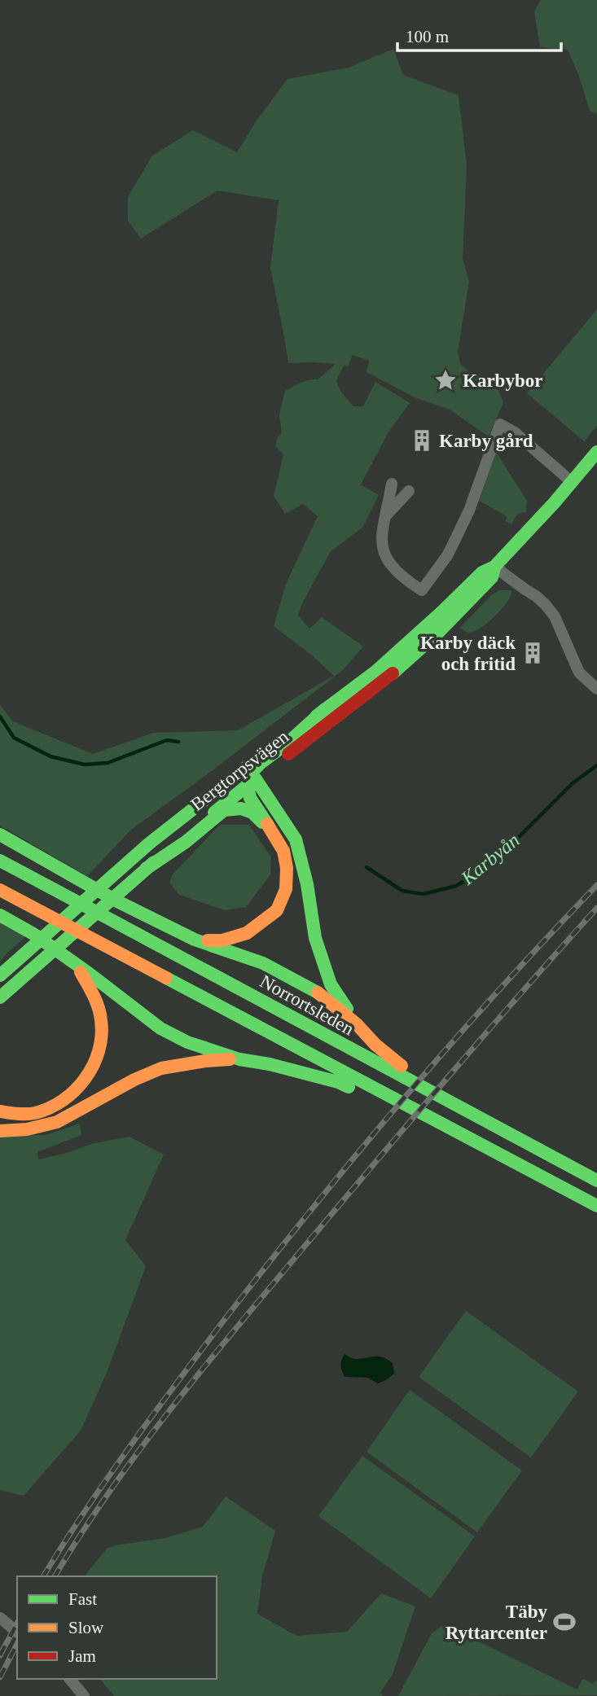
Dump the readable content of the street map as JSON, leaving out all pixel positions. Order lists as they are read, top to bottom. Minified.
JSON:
{"streets":{"main road":["Bergtorpsvägen","Norrortsleden"]},"water":["Karbyån"],"places":{"place":["Karbybor"],"building":["Karby gård","Karby däck och fritid"],"sports":["Täby Ryttarcenter"]},"legend":["Fast","Slow","Jam"],"scale_bar":"100 m"}
